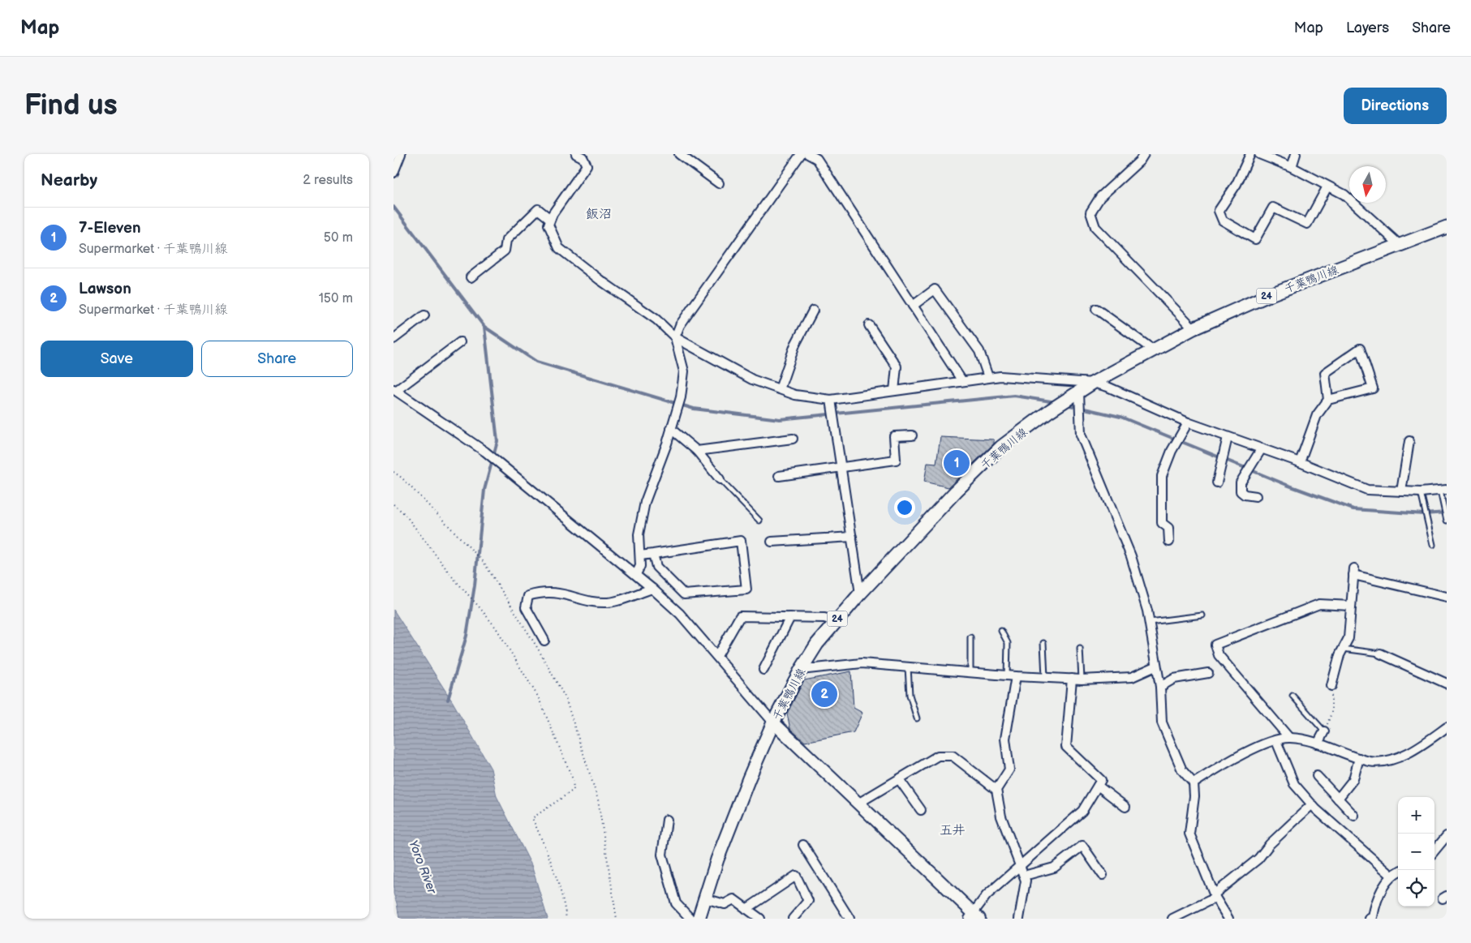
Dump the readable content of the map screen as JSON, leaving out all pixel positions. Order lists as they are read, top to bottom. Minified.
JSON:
{"streets":{"main road":["千葉鴨川線","24"]},"districts":["飯沼","五井"],"water":["Yoro River"],"north":"bottom","page":{"header":"Map","nav":["Map","Layers","Share"],"buttons":["Directions",["Save","Share"]],"title":"Find us","heading":["Nearby","2 results"],"list":[{"mark":"1","name":"7-Eleven","note":"Supermarket · 千葉鴨川線","value":"50 m"},{"mark":"2","name":"Lawson","note":"Supermarket · 千葉鴨川線","value":"150 m"}],"pins":["1","2"],"map_buttons":["+","−"]}}
